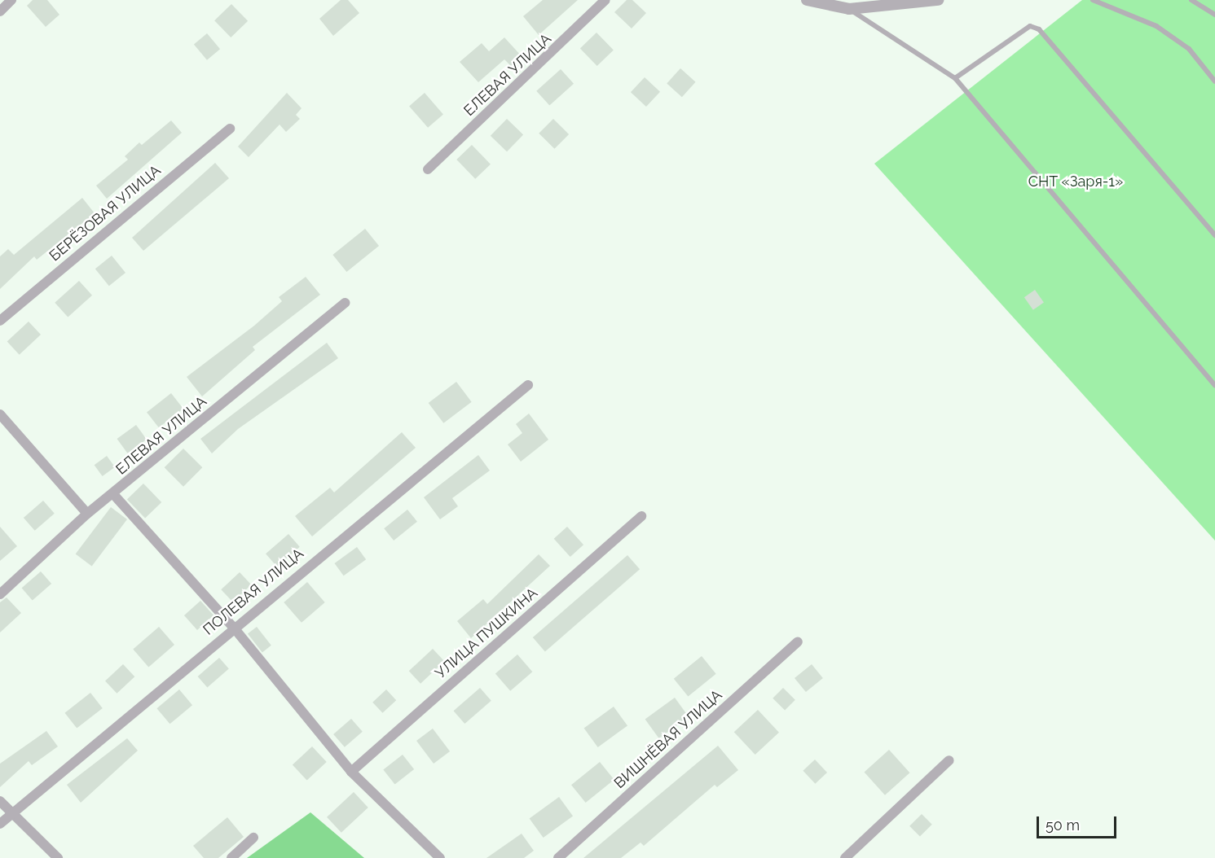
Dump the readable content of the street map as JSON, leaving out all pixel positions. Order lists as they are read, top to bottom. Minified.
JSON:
{"streets":{"street":["ЕЛЕВАЯ УЛИЦА","БЕРЁЗОВАЯ УЛИЦА","ПОЛЕВАЯ УЛИЦА","УЛИЦА ПУШКИНА","ВИШНЁВАЯ УЛИЦА"]},"parks":["СНТ «Заря-1»"],"scale_bar":"50 m"}
